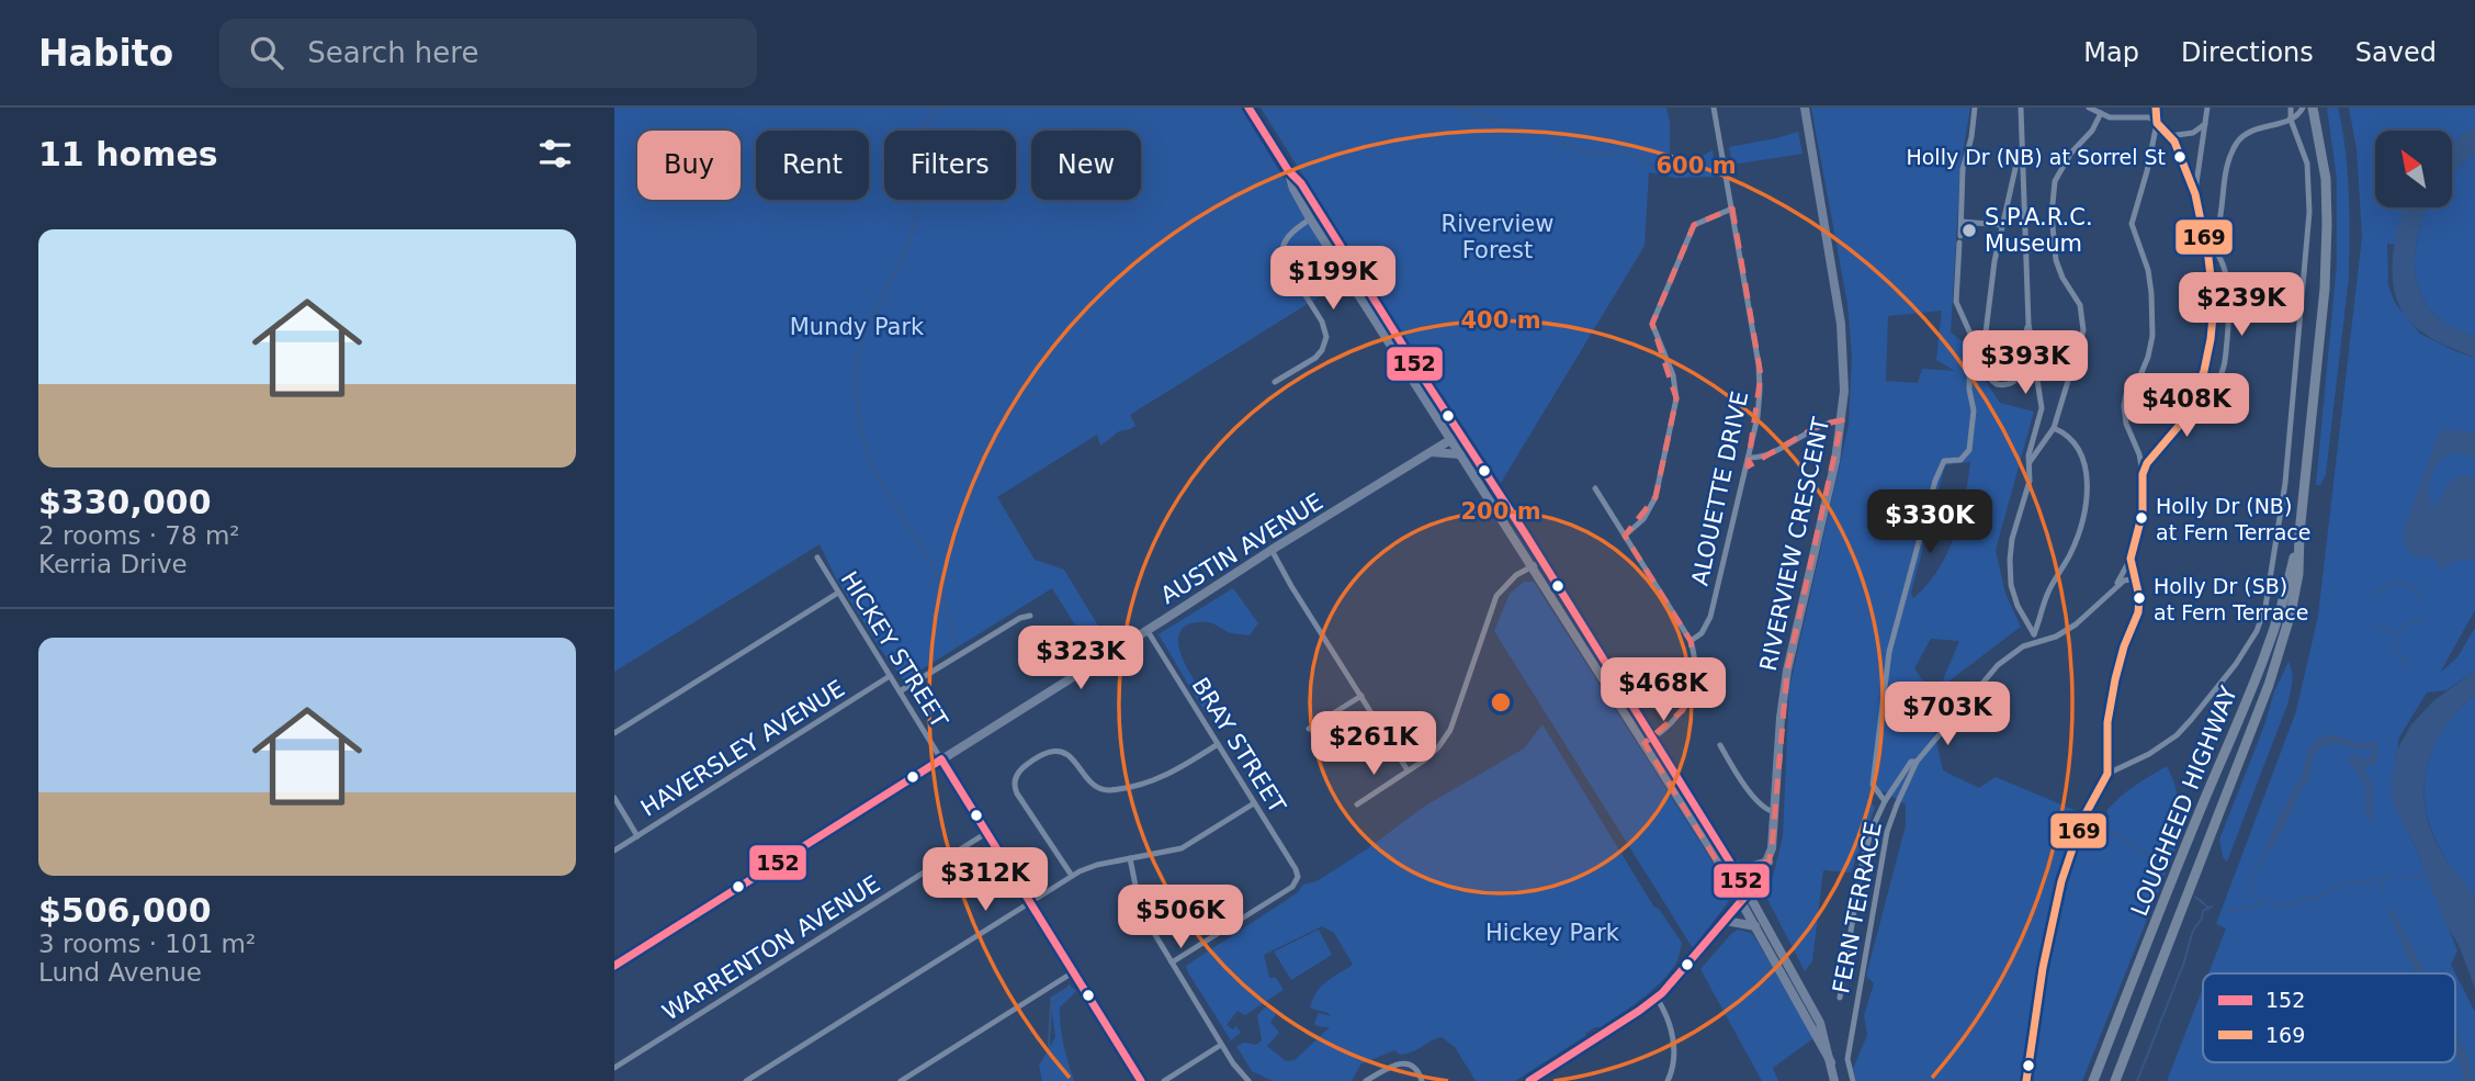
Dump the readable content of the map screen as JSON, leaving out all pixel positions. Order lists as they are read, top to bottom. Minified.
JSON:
{"streets":{"main road":["RIVERVIEW CRESCENT","AUSTIN AVENUE","LOUGHEED HIGHWAY"],"street":["ALOUETTE DRIVE","HICKEY STREET","BRAY STREET","HAVERSLEY AVENUE","FERN TERRACE","WARRENTON AVENUE"]},"crossings":[["AUSTIN AVENUE","HICKEY STREET"],["AUSTIN AVENUE","BRAY STREET"],["HICKEY STREET","HAVERSLEY AVENUE"]],"parks":["Riverview Forest","Mundy Park","Hickey Park"],"places":["Holly Dr (NB) at Sorrel St","S.P.A.R.C. Museum","Holly Dr (NB) at Fern Terrace","Holly Dr (SB) at Fern Terrace"],"lines":["transit line 152","transit line 169"],"legend":["152","169"],"north":"top left","page":{"header":"Habito","search":"Search here","nav":["Map","Directions","Saved"],"heading":"11 homes","chip":["Buy","Rent","Filters","New"],"list":[{"name":"$330,000","note":"2 rooms · 78 m² · Kerria Drive"},{"name":"$506,000","note":"3 rooms · 101 m² · Lund Avenue"}],"price":["$199K","$239K","$393K","$408K","$330K","$323K","$468K","$703K","$261K","$312K","$506K"]},"rings":["600 m","400 m","200 m"]}
